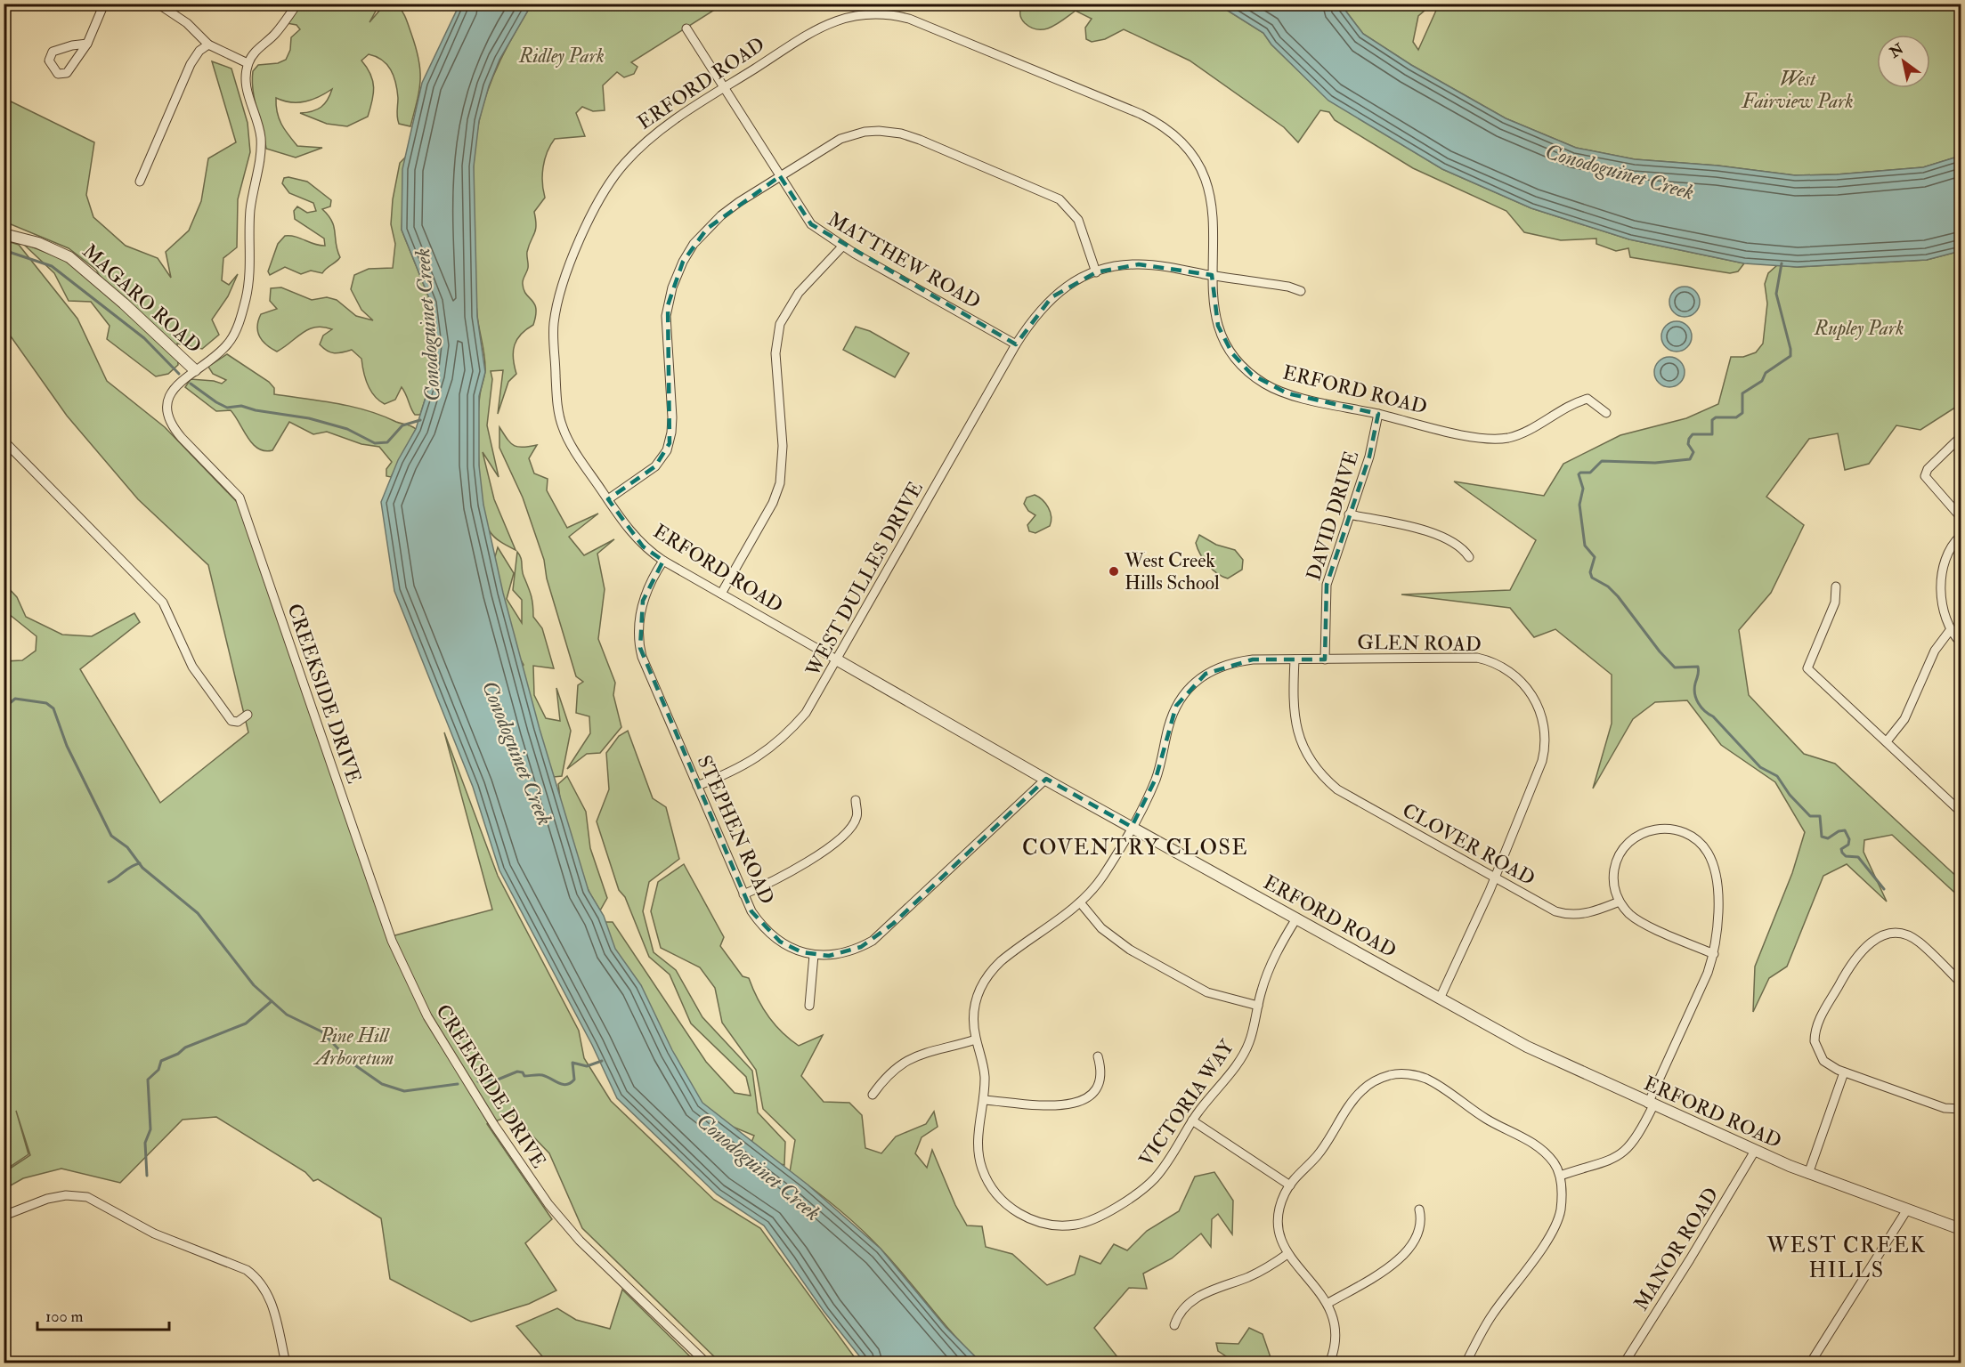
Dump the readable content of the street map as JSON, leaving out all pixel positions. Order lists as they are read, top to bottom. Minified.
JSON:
{"streets":{"street":["ERFORD ROAD","MATTHEW ROAD","MAGARO ROAD","DAVID DRIVE","WEST DULLES DRIVE","GLEN ROAD","CREEKSIDE DRIVE","STEPHEN ROAD","CLOVER ROAD","VICTORIA WAY","MANOR ROAD"]},"crossings":[["ERFORD ROAD","MATTHEW ROAD"],["ERFORD ROAD","DAVID DRIVE"],["ERFORD ROAD","WEST DULLES DRIVE"],["ERFORD ROAD","GLEN ROAD"],["ERFORD ROAD","STEPHEN ROAD"],["ERFORD ROAD","VICTORIA WAY"],["ERFORD ROAD","MANOR ROAD"],["MATTHEW ROAD","WEST DULLES DRIVE"],["MAGARO ROAD","CREEKSIDE DRIVE"],["DAVID DRIVE","GLEN ROAD"],["WEST DULLES DRIVE","STEPHEN ROAD"],["GLEN ROAD","CLOVER ROAD"],["GLEN ROAD","VICTORIA WAY"]],"districts":["COVENTRY CLOSE","WEST CREEK HILLS"],"water":["Conodoguinet Creek"],"parks":["Ridley Park","West Fairview Park","Rupley Park","Pine Hill Arboretum"],"places":["West Creek Hills School"],"scale_bar":"100 m","north":"top left"}
